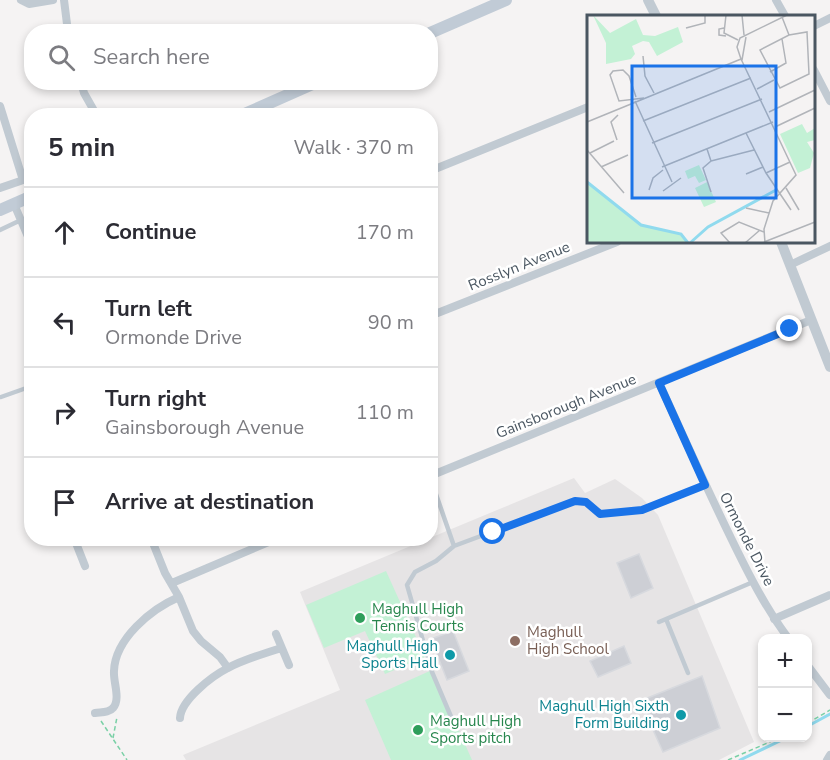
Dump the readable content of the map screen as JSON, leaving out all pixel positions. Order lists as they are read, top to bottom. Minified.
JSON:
{"streets":{"street":["Rosslyn Avenue","Gainsborough Avenue","Ormonde Drive"]},"crossings":[["Gainsborough Avenue","Ormonde Drive"]],"places":["Maghull High Tennis Courts","Maghull High School","Maghull High Sports Hall","Maghull High Sixth Form Building","Maghull High Sports pitch"],"page":{"search":"Search here","heading":["5 min","Walk · 370 m"],"list":[["Continue","170 m"],["Turn left","Ormonde Drive","90 m"],["Turn right","Gainsborough Avenue","110 m"],"Arrive at destination"],"map_buttons":["+","−"]}}
